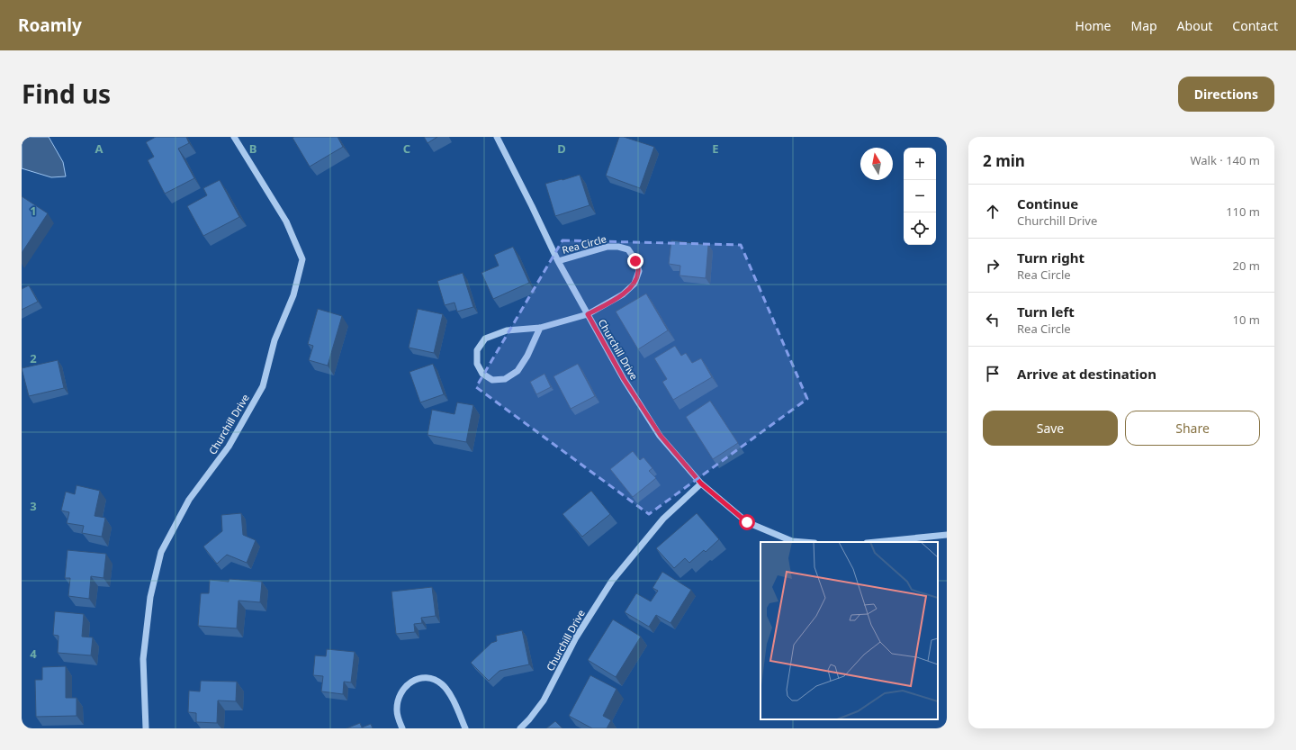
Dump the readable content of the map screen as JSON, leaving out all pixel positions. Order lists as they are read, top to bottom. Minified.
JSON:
{"streets":{"street":["Rea Circle","Churchill Drive"]},"crossings":[["Rea Circle","Churchill Drive"]],"north":"top","page":{"header":"Roamly","nav":["Home","Map","About","Contact"],"title":"Find us","buttons":["Directions",["Save","Share"]],"heading":["2 min","Walk · 140 m"],"map_buttons":["+","−"],"list":[["Continue","Churchill Drive","110 m"],["Turn right","Rea Circle","20 m"],["Turn left","Rea Circle","10 m"],"Arrive at destination"]},"grid":{"columns":["A","B","C","D","E"],"rows":["1","2","3","4"]}}
